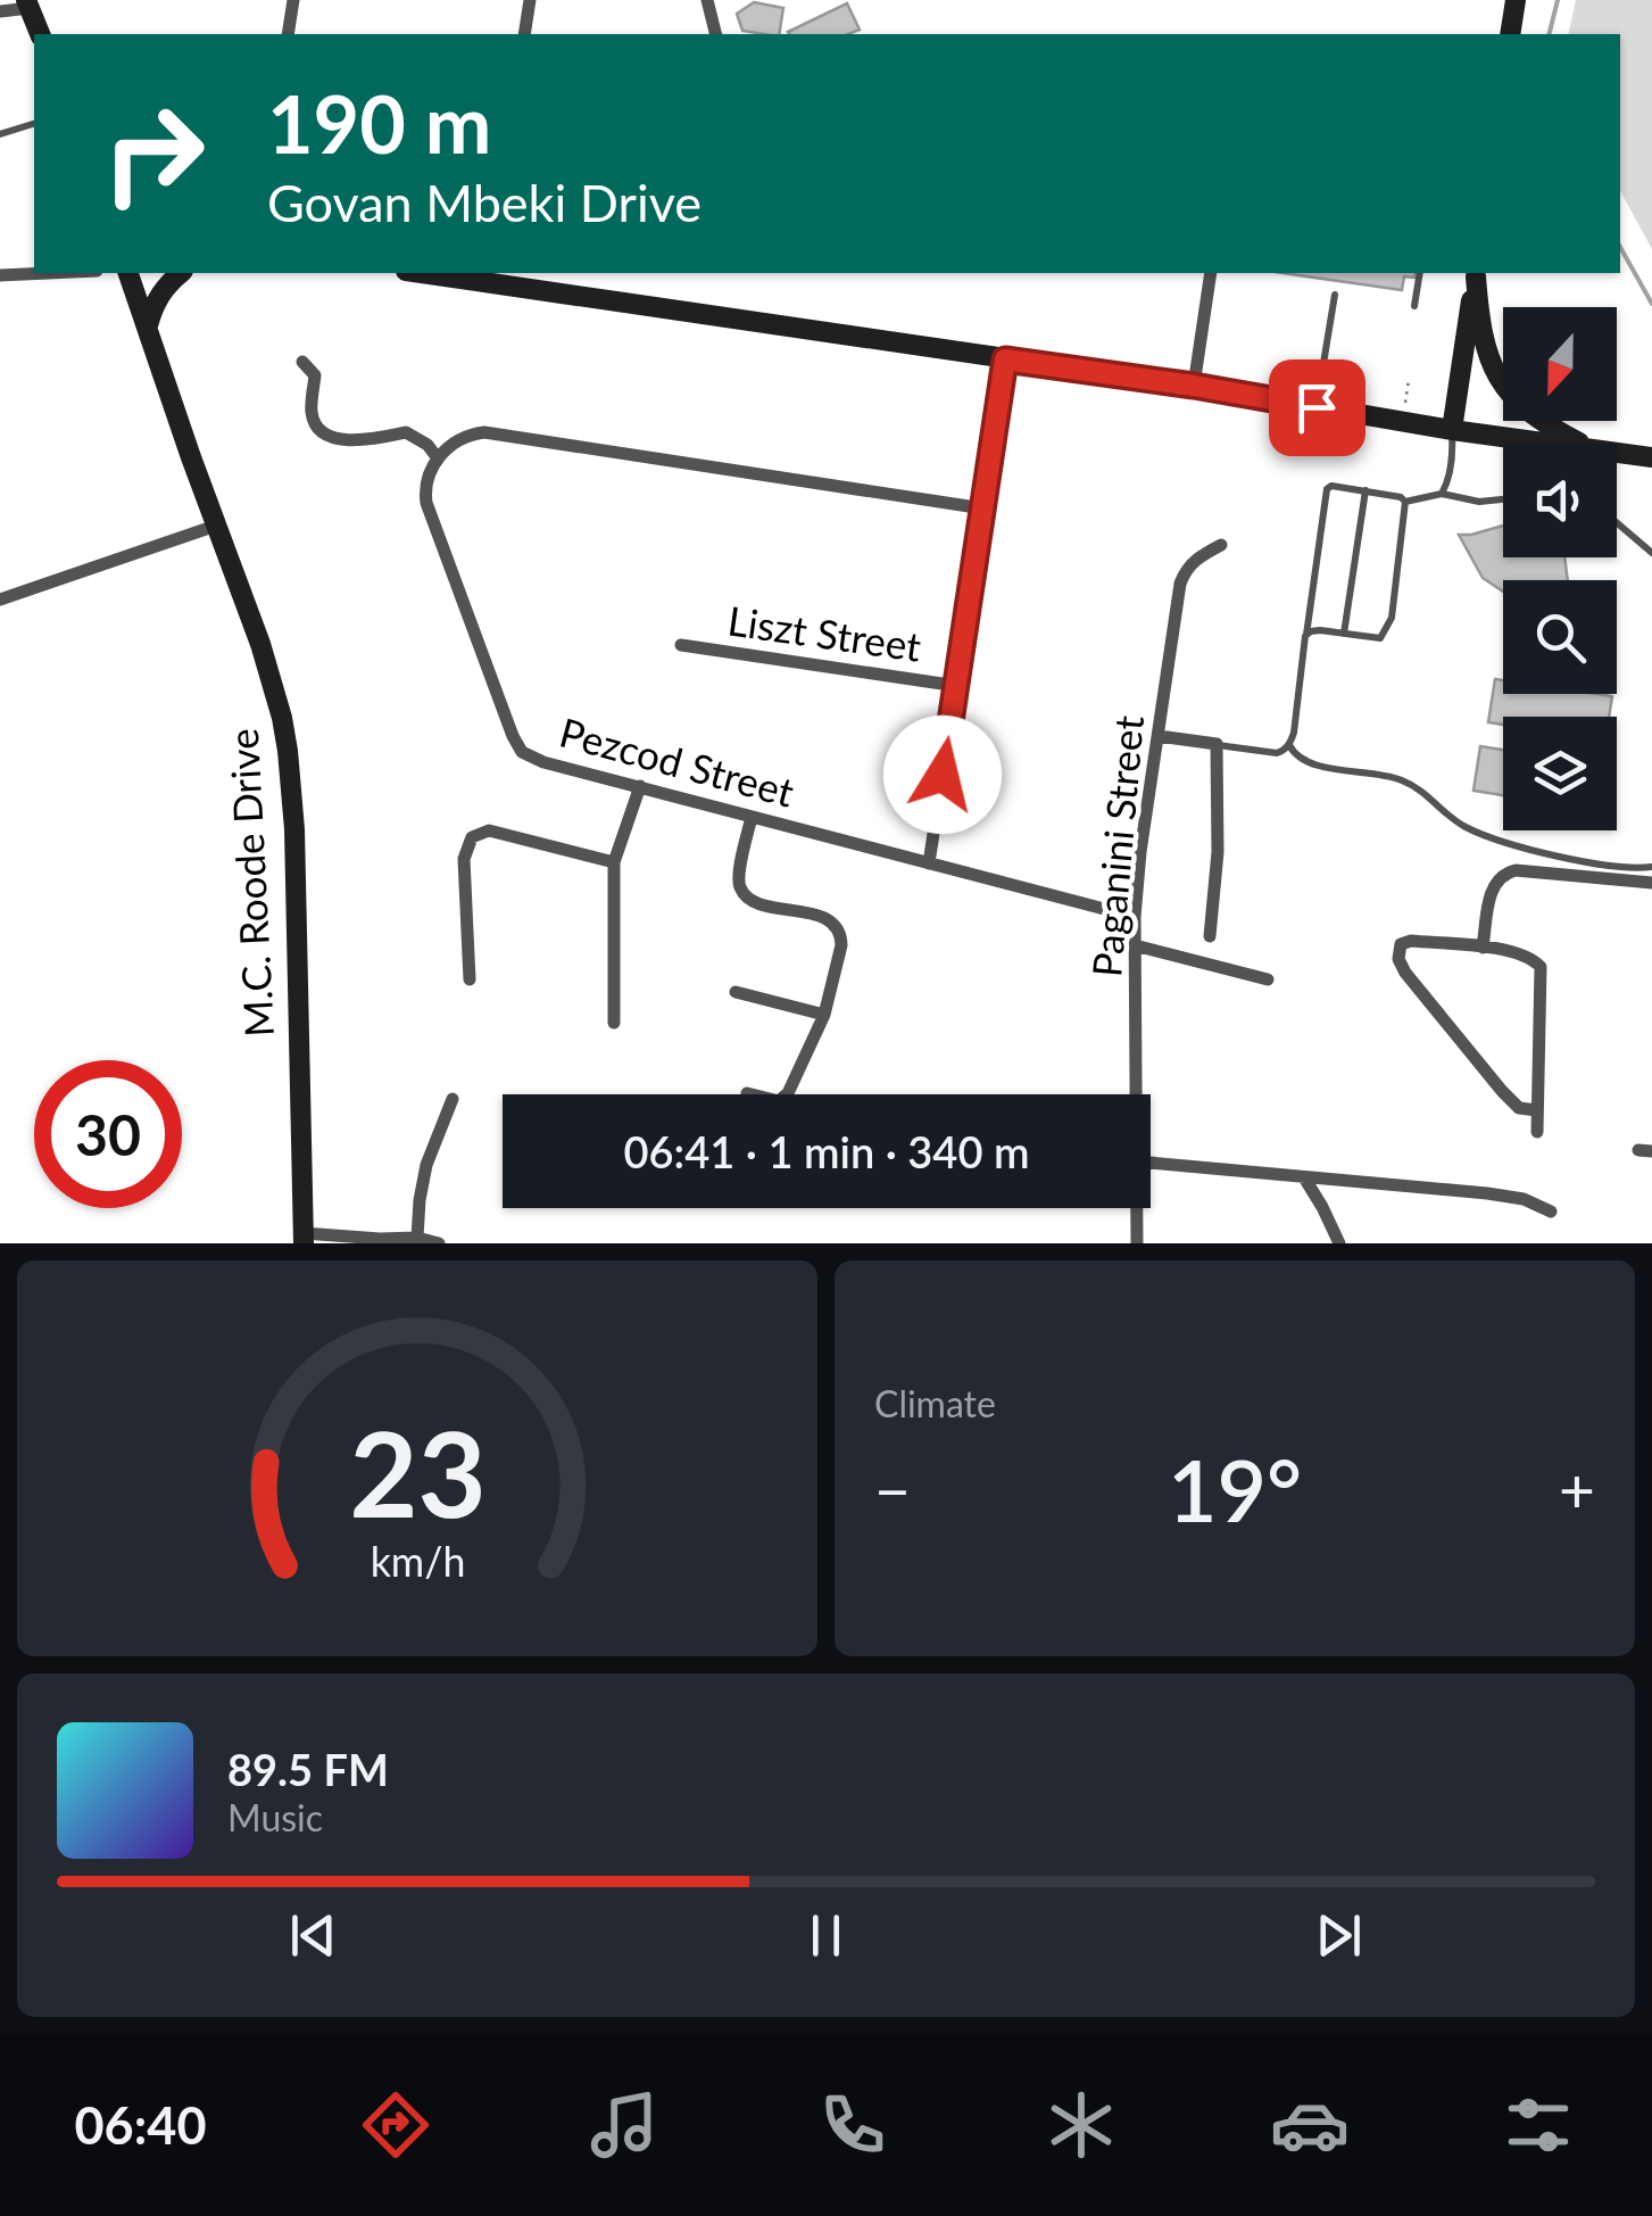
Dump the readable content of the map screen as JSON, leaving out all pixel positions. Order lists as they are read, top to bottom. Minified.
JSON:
{"streets":{"street":["Liszt Street","Pezcod Street","Paganini Street","M.C. Roode Drive"]},"crossings":[["Pezcod Street","Paganini Street"]],"north":"bottom","page":{"turn":["190 m","Govan Mbeki Drive"],"limit":"30","trip":"06:41 · 1 min · 340 m","tile":"Climate","heat":["−","19°","+"],"song":["89.5 FM","Music"],"tabs":"06:40","gauge":["23","km/h"]}}
